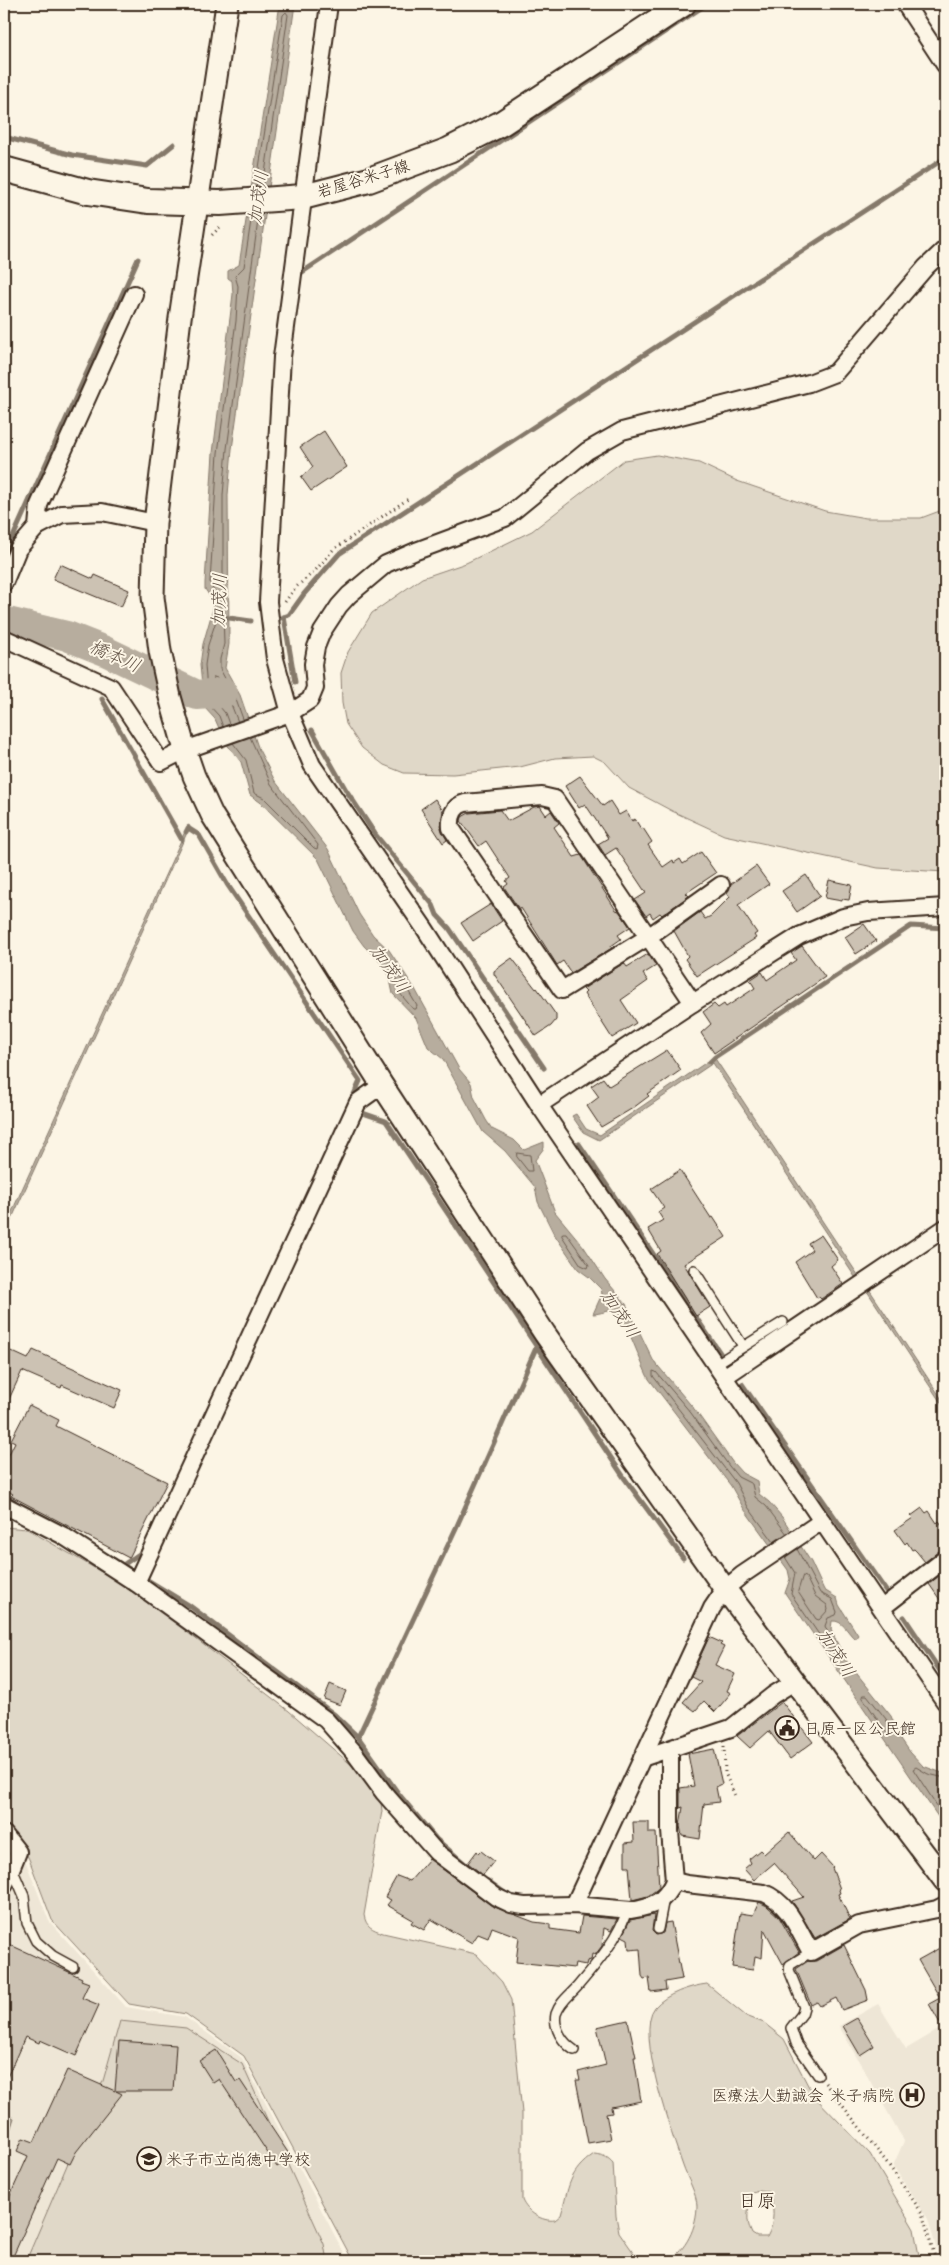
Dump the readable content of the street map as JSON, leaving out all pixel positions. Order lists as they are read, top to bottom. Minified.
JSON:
{"streets":{"main road":["岩屋谷米子線"]},"districts":["日原"],"water":["加茂川","橋本川"],"places":{"public building":["日原一区公民館"],"hospital":["医療法人勤誠会 米子病院"],"school or university":["米子市立尚徳中学校"]}}
